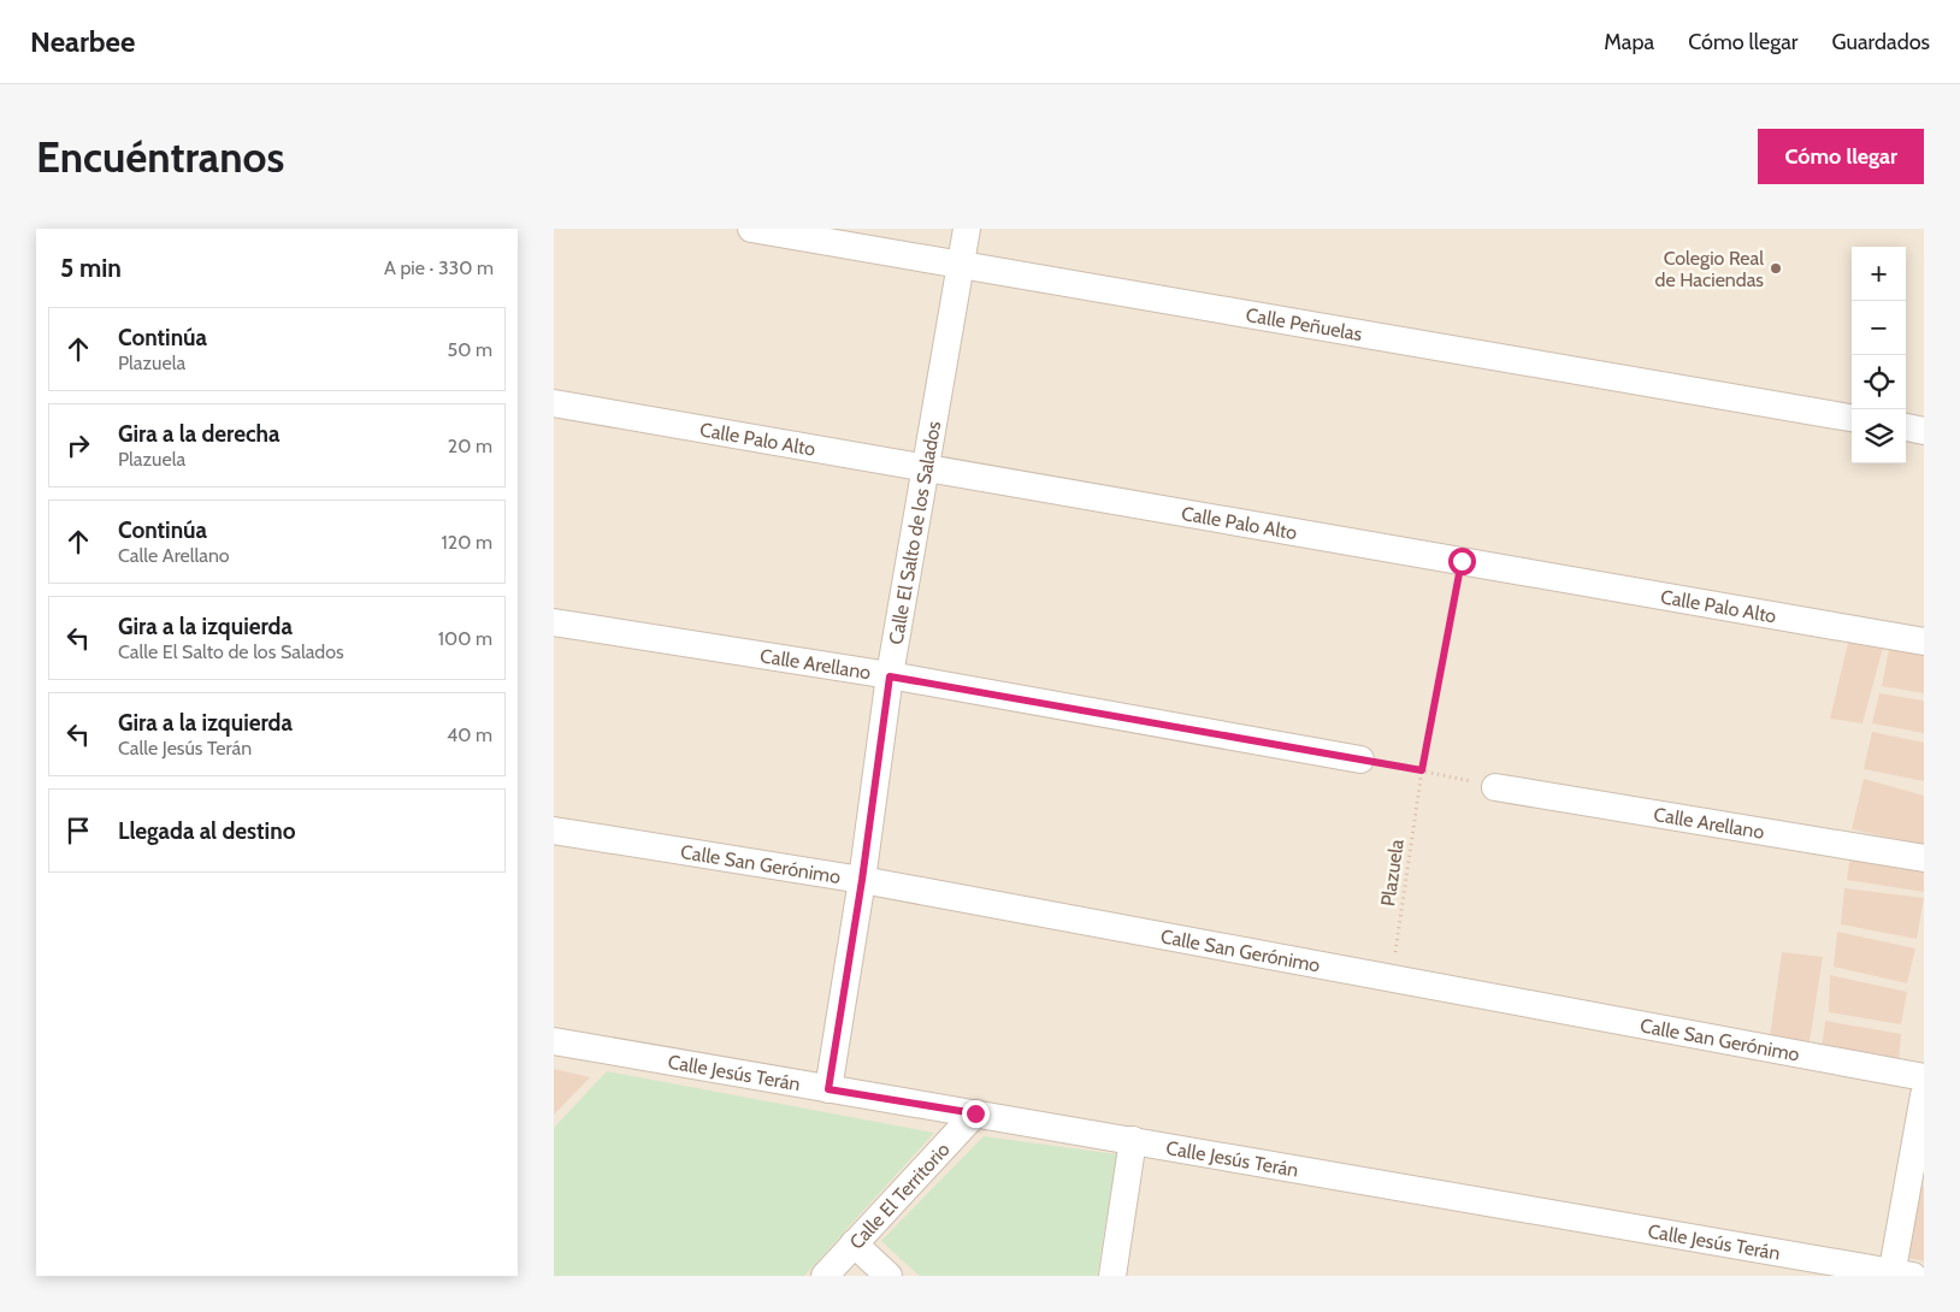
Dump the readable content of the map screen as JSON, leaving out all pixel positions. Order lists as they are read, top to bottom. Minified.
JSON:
{"streets":{"street":["Calle Peñuelas","Calle Palo Alto","Calle El Salto de los Salados","Calle Arellano","Calle San Gerónimo","Calle Jesús Terán","Calle El Territorio"],"path":["Plazuela"]},"crossings":[["Calle Peñuelas","Calle El Salto de los Salados"],["Calle Palo Alto","Calle El Salto de los Salados"],["Calle Palo Alto","Plazuela"],["Calle El Salto de los Salados","Calle Arellano"],["Calle El Salto de los Salados","Calle San Gerónimo"],["Calle El Salto de los Salados","Calle Jesús Terán"],["Calle San Gerónimo","Plazuela"],["Calle Jesús Terán","Calle El Territorio"]],"places":["Colegio Real de Haciendas"],"page":{"header":"Nearbee","nav":["Mapa","Cómo llegar","Guardados"],"buttons":"Cómo llegar","title":"Encuéntranos","heading":["5 min","A pie · 330 m"],"map_buttons":["+","−"],"list":[["Continúa","Plazuela","50 m"],["Gira a la derecha","Plazuela","20 m"],["Continúa","Calle Arellano","120 m"],["Gira a la izquierda","Calle El Salto de los Salados","100 m"],["Gira a la izquierda","Calle Jesús Terán","40 m"],"Llegada al destino"]}}
